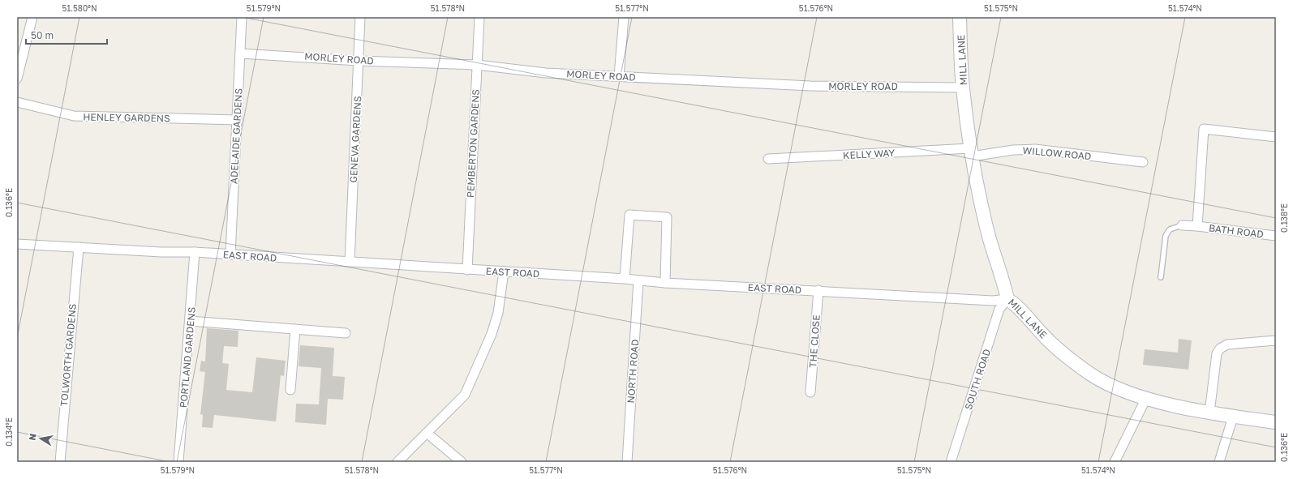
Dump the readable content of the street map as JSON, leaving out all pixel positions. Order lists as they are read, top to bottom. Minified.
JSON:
{"streets":{"street":["MORLEY ROAD","MILL LANE","HENLEY GARDENS","ADELAIDE GARDENS","GENEVA GARDENS","PEMBERTON GARDENS","WILLOW ROAD","KELLY WAY","BATH ROAD","EAST ROAD","THE CLOSE","TOLWORTH GARDENS","PORTLAND GARDENS","NORTH ROAD","SOUTH ROAD"]},"crossings":[["MORLEY ROAD","MILL LANE"],["MORLEY ROAD","ADELAIDE GARDENS"],["MORLEY ROAD","GENEVA GARDENS"],["MORLEY ROAD","PEMBERTON GARDENS"],["MILL LANE","WILLOW ROAD"],["MILL LANE","KELLY WAY"],["MILL LANE","EAST ROAD"],["MILL LANE","SOUTH ROAD"],["HENLEY GARDENS","ADELAIDE GARDENS"],["ADELAIDE GARDENS","EAST ROAD"],["GENEVA GARDENS","EAST ROAD"],["PEMBERTON GARDENS","EAST ROAD"],["WILLOW ROAD","KELLY WAY"],["EAST ROAD","THE CLOSE"],["EAST ROAD","TOLWORTH GARDENS"],["EAST ROAD","PORTLAND GARDENS"],["EAST ROAD","NORTH ROAD"],["EAST ROAD","SOUTH ROAD"]],"scale_bar":"50 m","north":"left","coordinates":["51.580°N","51.579°N","51.578°N","51.577°N","51.576°N","51.575°N","51.574°N","0.136°E","0.138°E","0.134°E"]}
